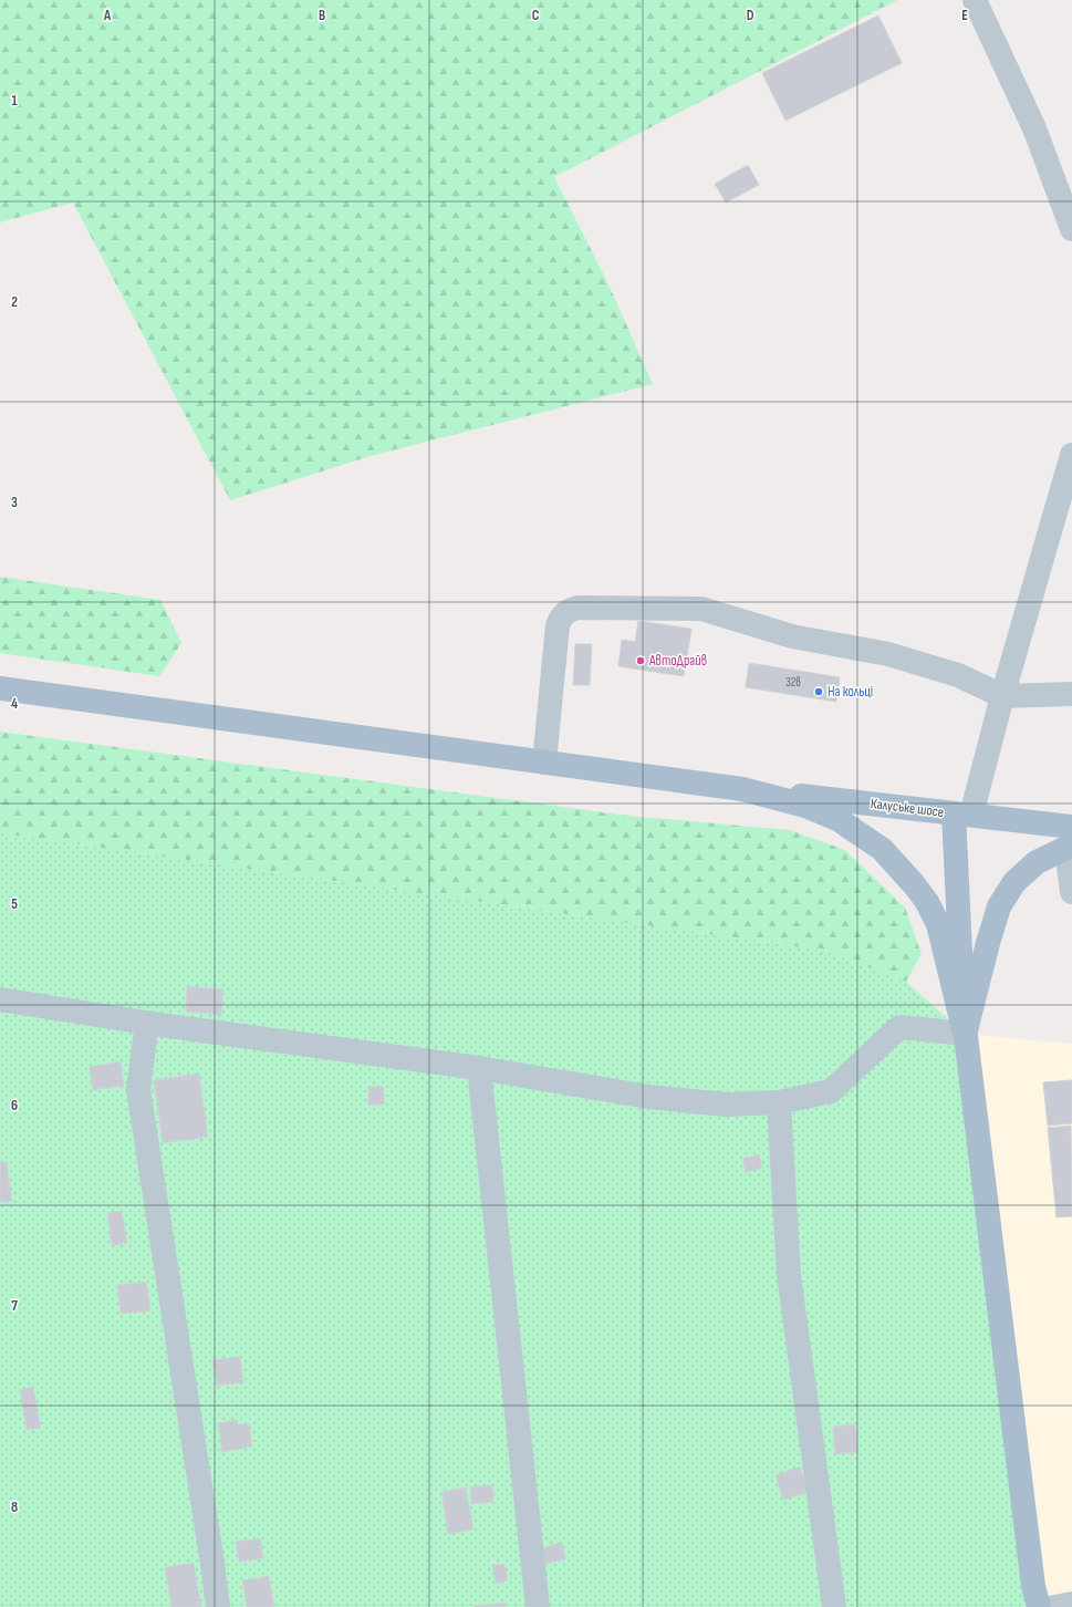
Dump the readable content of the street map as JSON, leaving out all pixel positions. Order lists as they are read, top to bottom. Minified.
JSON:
{"streets":{"main road":["Калуське шосе"]},"places":["АвтоДрайв","На кольці"],"house_numbers":["32в"],"grid":{"columns":["A","B","C","D","E"],"rows":["1","2","3","4","5","6","7","8"]}}
